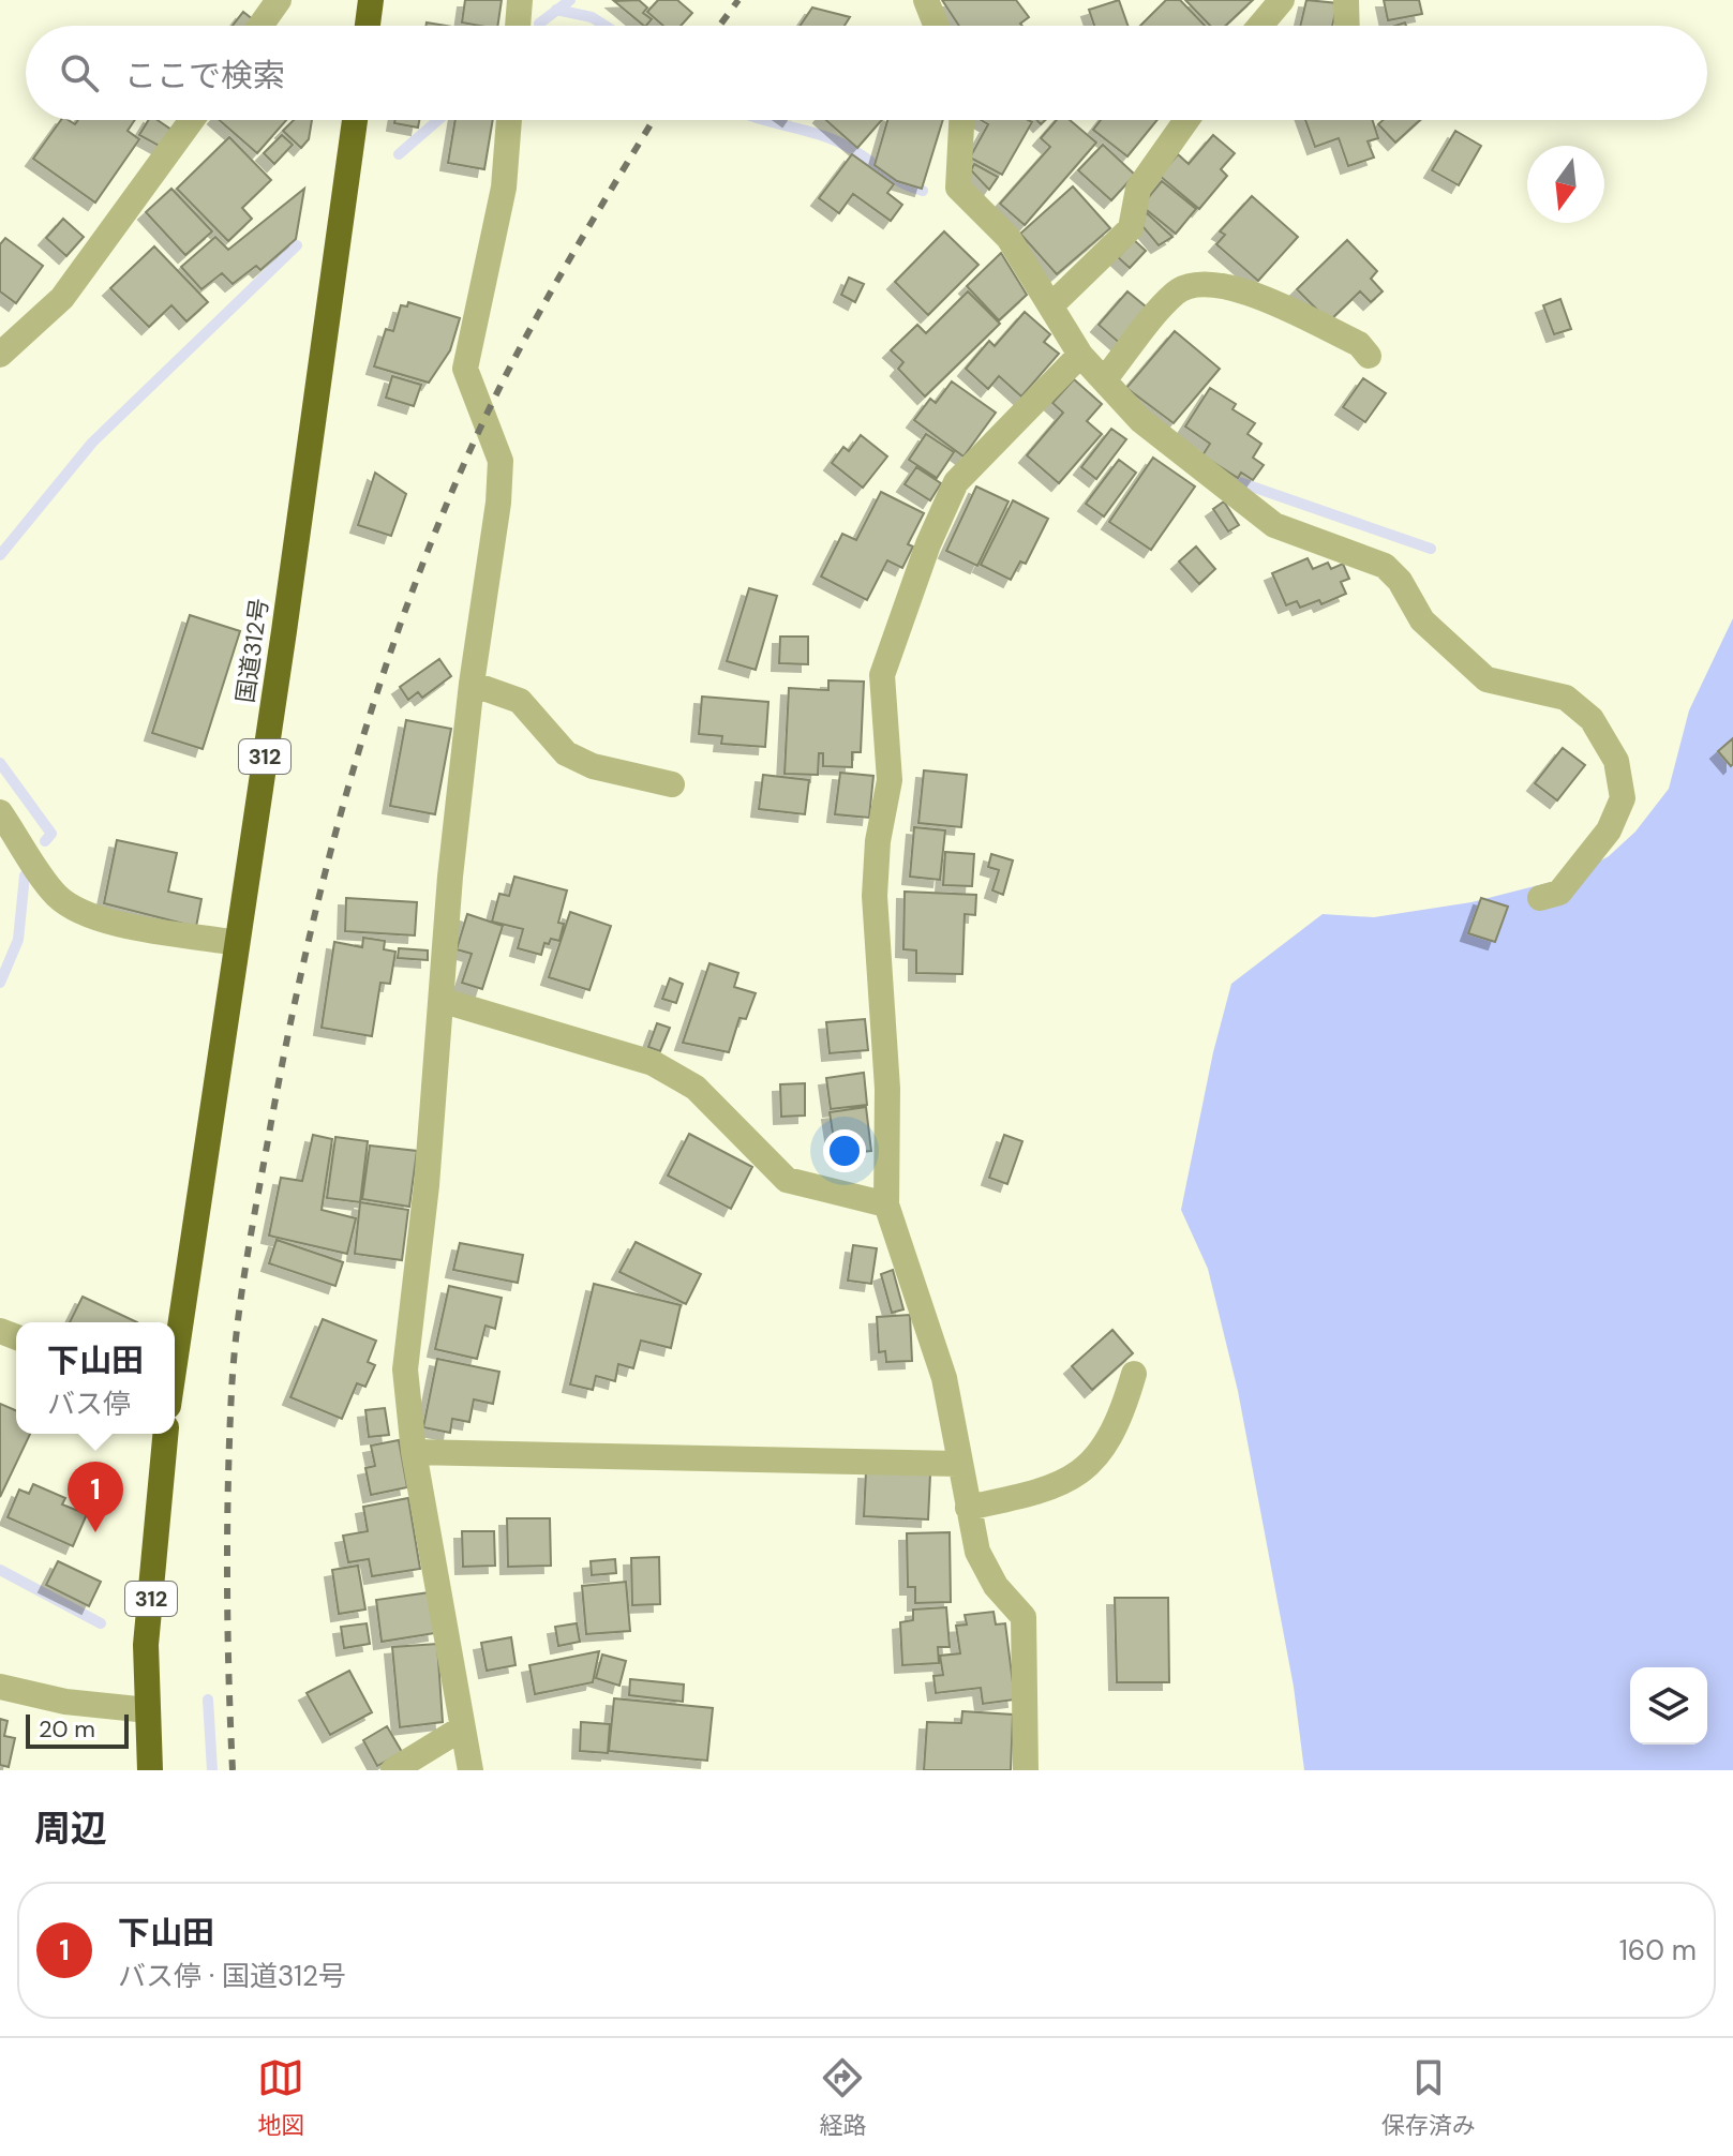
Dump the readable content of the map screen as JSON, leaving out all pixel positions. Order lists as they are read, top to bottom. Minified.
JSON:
{"streets":{"highway":["国道312号","312"]},"scale_bar":"20 m","north":"bottom","page":{"search":"ここで検索","popup":["下山田","バス停"],"pins":"1","scale":"20 m","heading":"周辺","list":[{"mark":"1","name":"下山田","note":"バス停 · 国道312号","value":"160 m"}],"nav":["地図","経路","保存済み"]}}
